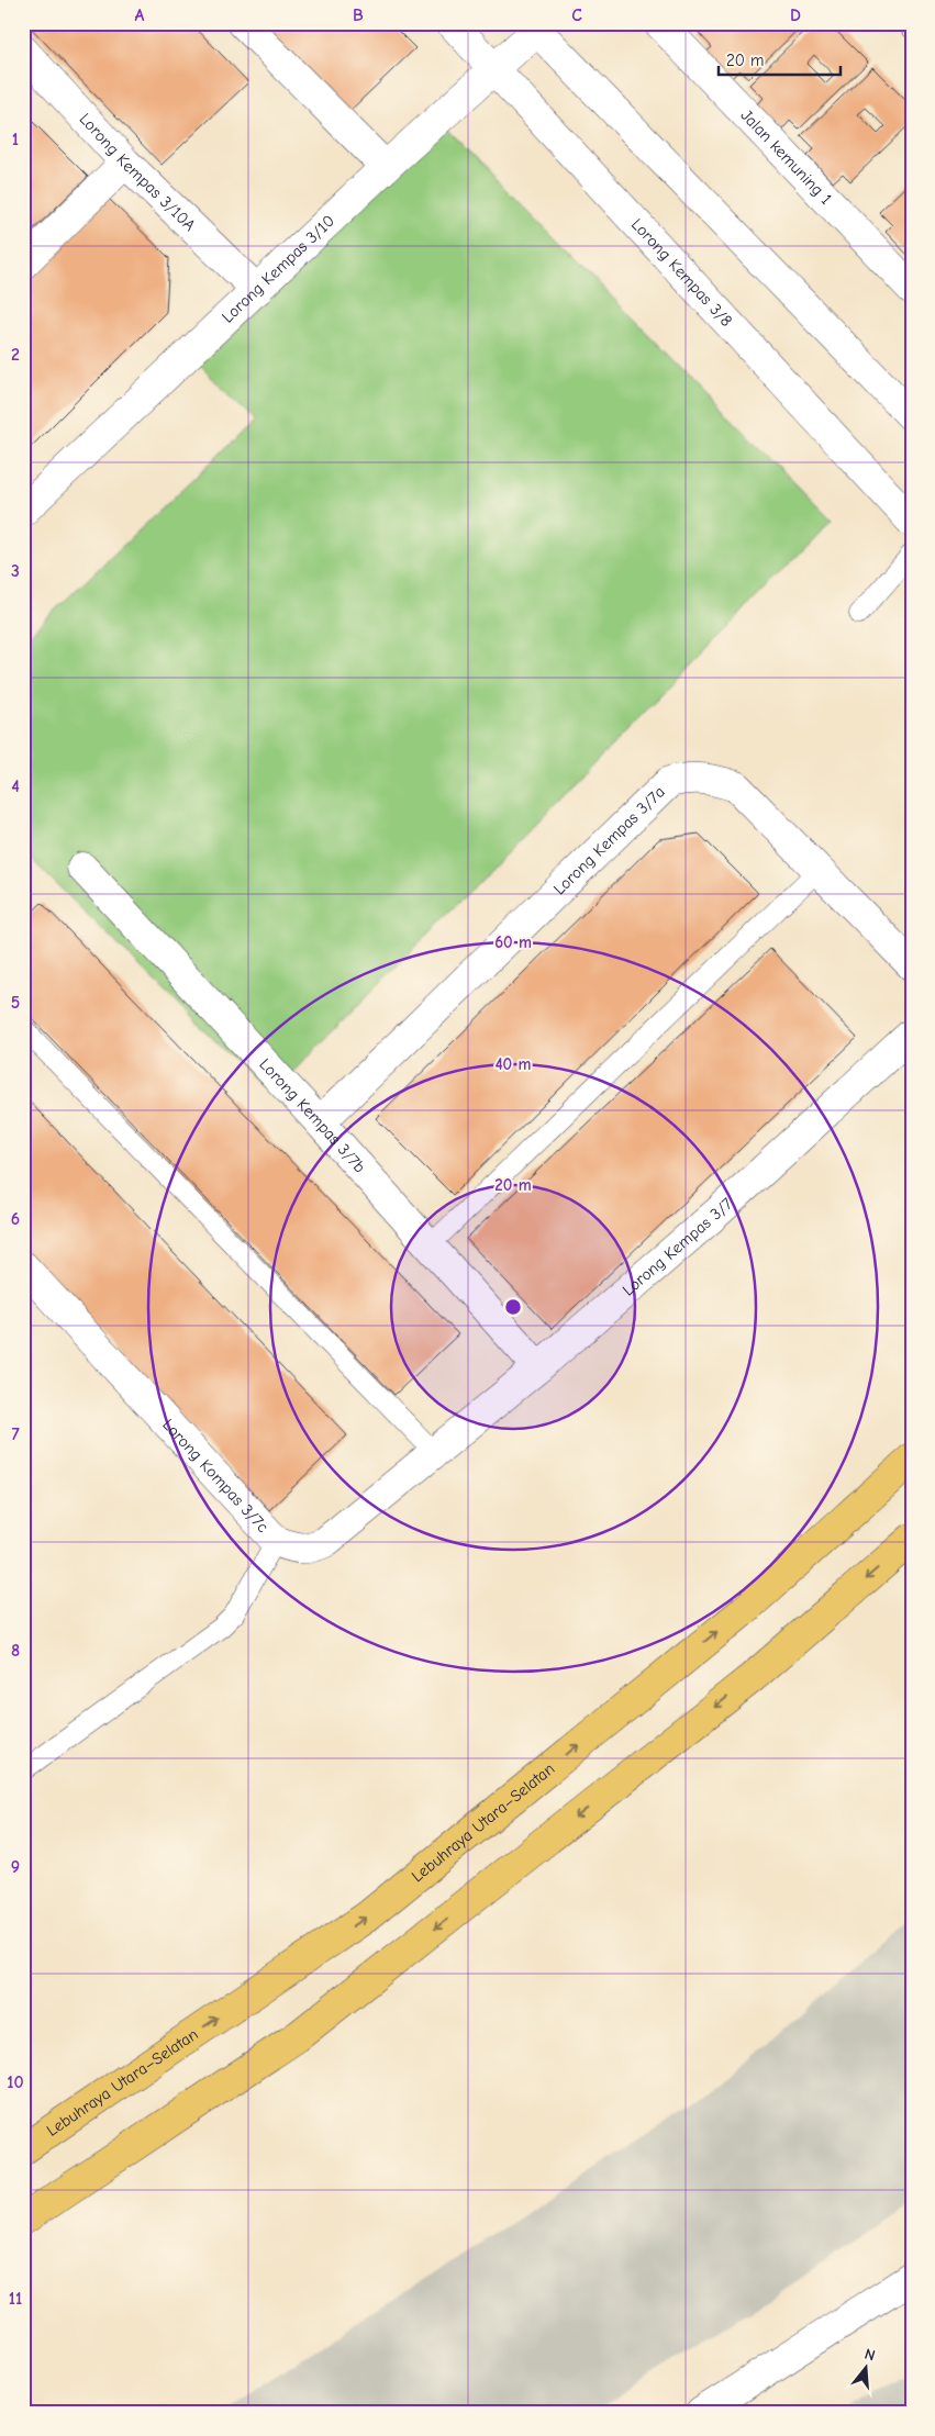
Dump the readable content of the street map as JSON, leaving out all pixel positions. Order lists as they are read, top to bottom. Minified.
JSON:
{"streets":{"highway":["Lebuhraya Utara–Selatan"],"street":["Jalan kemuning 1","Lorong Kempas 3/10A","Lorong Kempas 3/10","Lorong Kempas 3/8","Lorong Kempas 3/7a","Lorong Kempas 3/7b","Lorong Kempas 3/7","Lorong Kompas 3/7c"]},"crossings":[["Lorong Kempas 3/10A","Lorong Kempas 3/10"],["Lorong Kempas 3/10","Lorong Kempas 3/8"],["Lorong Kempas 3/7a","Lorong Kempas 3/7b"],["Lorong Kempas 3/7b","Lorong Kempas 3/7"],["Lorong Kempas 3/7","Lorong Kompas 3/7c"]],"scale_bar":"20 m","north":"top","grid":{"columns":["A","B","C","D"],"rows":["1","2","3","4","5","6","7","8","9","10","11"]},"rings":["60 m","40 m","20 m"]}
